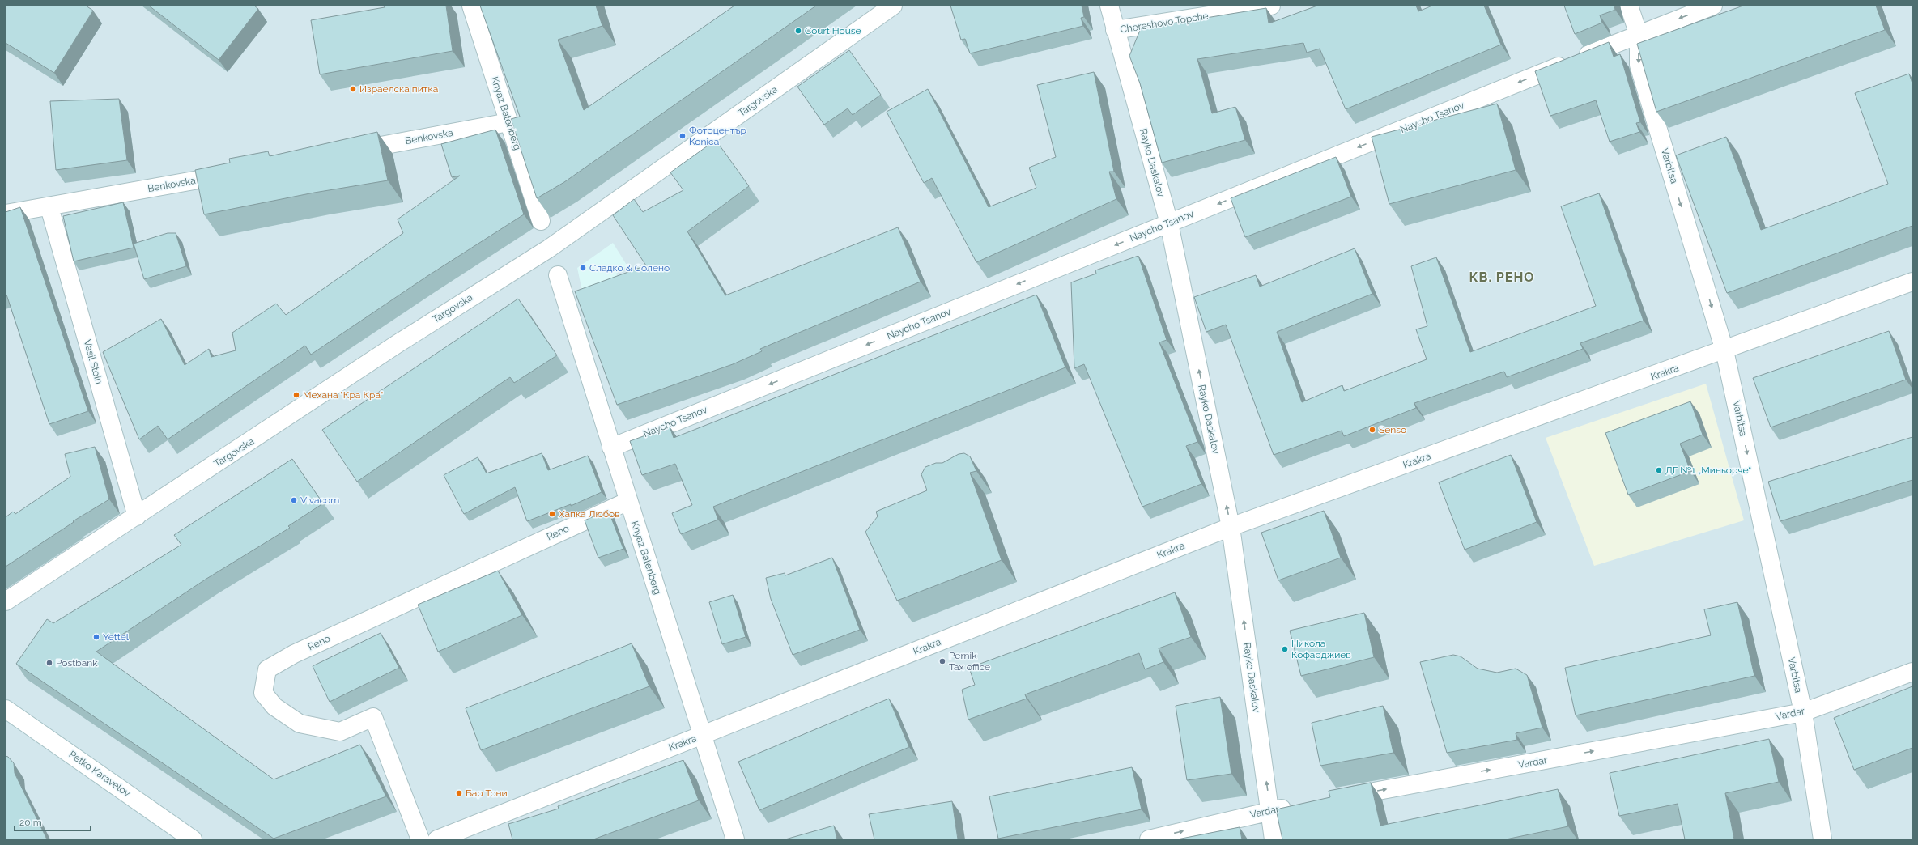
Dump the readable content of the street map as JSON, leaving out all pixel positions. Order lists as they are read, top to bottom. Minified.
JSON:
{"streets":{"street":["Chereshovo Topche","Targovska","Knyaz Batenberg","Naycho Tsanov","Benkovska","Rayko Daskalov","Varbitsa","Vasil Stoin","Krakra","Reno","Vardar","Petko Karavelov"]},"crossings":[["Chereshovo Topche","Rayko Daskalov"],["Targovska","Vasil Stoin"],["Knyaz Batenberg","Naycho Tsanov"],["Knyaz Batenberg","Benkovska"],["Knyaz Batenberg","Krakra"],["Knyaz Batenberg","Reno"],["Naycho Tsanov","Rayko Daskalov"],["Naycho Tsanov","Varbitsa"],["Benkovska","Vasil Stoin"],["Rayko Daskalov","Krakra"],["Rayko Daskalov","Vardar"],["Varbitsa","Krakra"],["Varbitsa","Vardar"]],"one_way":["Naycho Tsanov","Rayko Daskalov","Varbitsa","Vardar"],"districts":["КВ. РЕНО"],"places":["Court House","Израелска питка","Фотоцентър Konica","Сладко & Солено","Механа \"Кра Кра\"","Senso","ДГ №1 „Миньорче“","Vivacom","Хапка Любов","Yettel","Никола Кофарджиев","Pernik Tax office","Postbank","Бар Тони"],"scale_bar":"20 m"}
